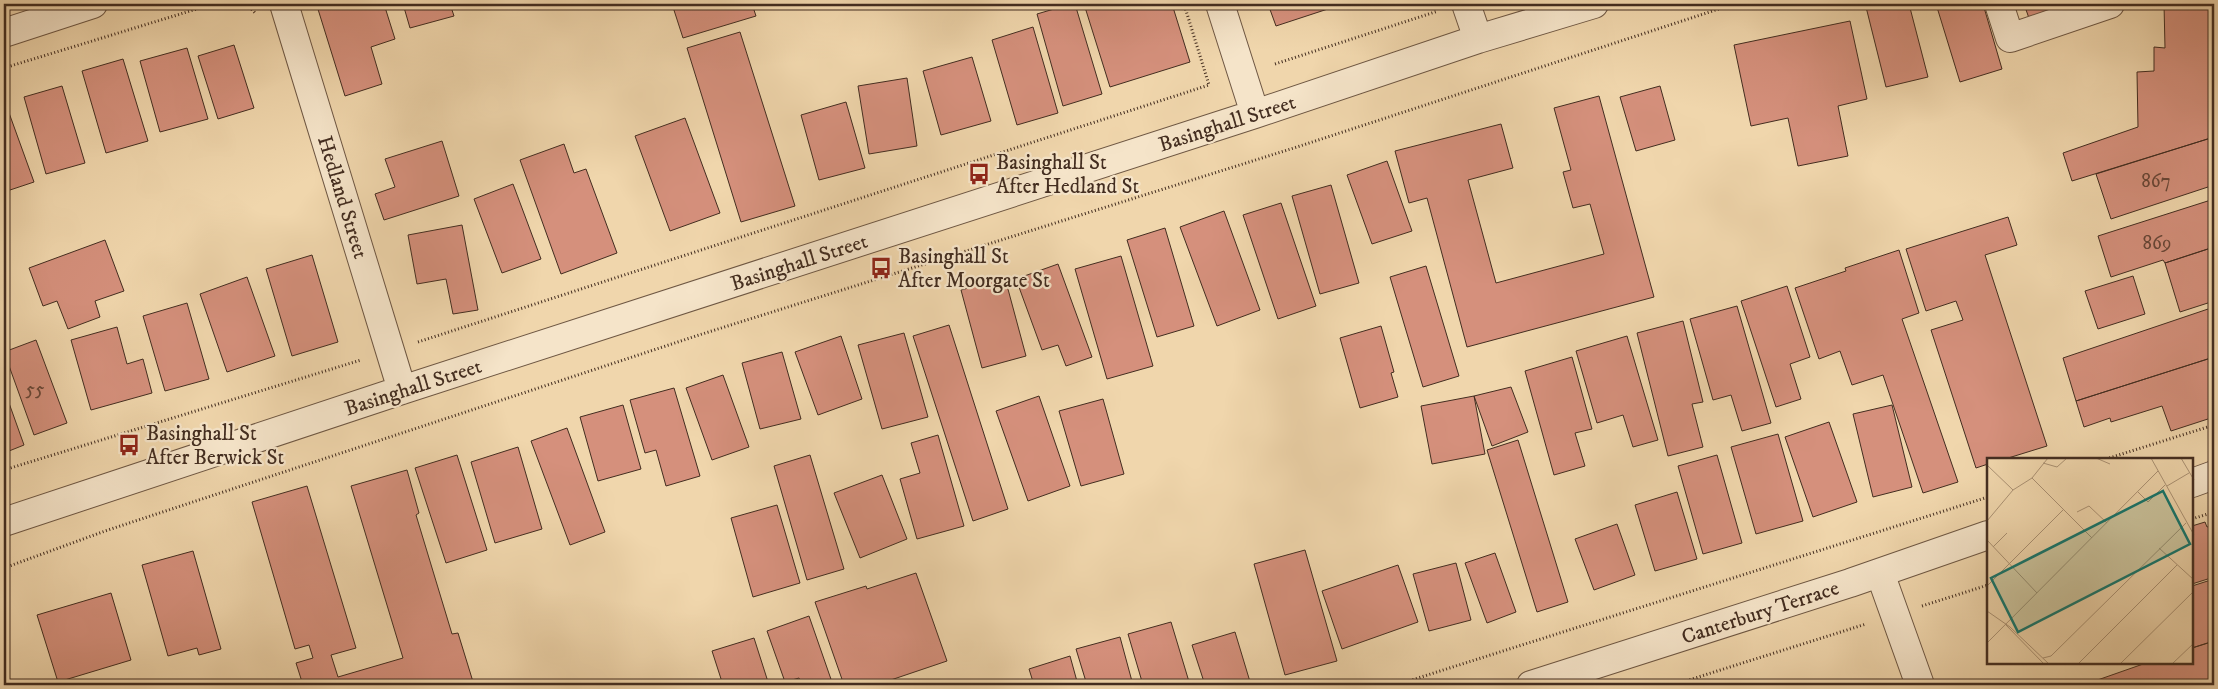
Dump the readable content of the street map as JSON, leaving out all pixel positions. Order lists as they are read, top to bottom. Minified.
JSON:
{"streets":{"street":["Basinghall Street","Hedland Street","Canterbury Terrace"]},"crossings":[["Basinghall Street","Hedland Street"]],"places":{"bus stop":["Basinghall St After Hedland St","Basinghall St After Moorgate St","Basinghall St After Berwick St"]},"house_numbers":["867","869","55"]}
